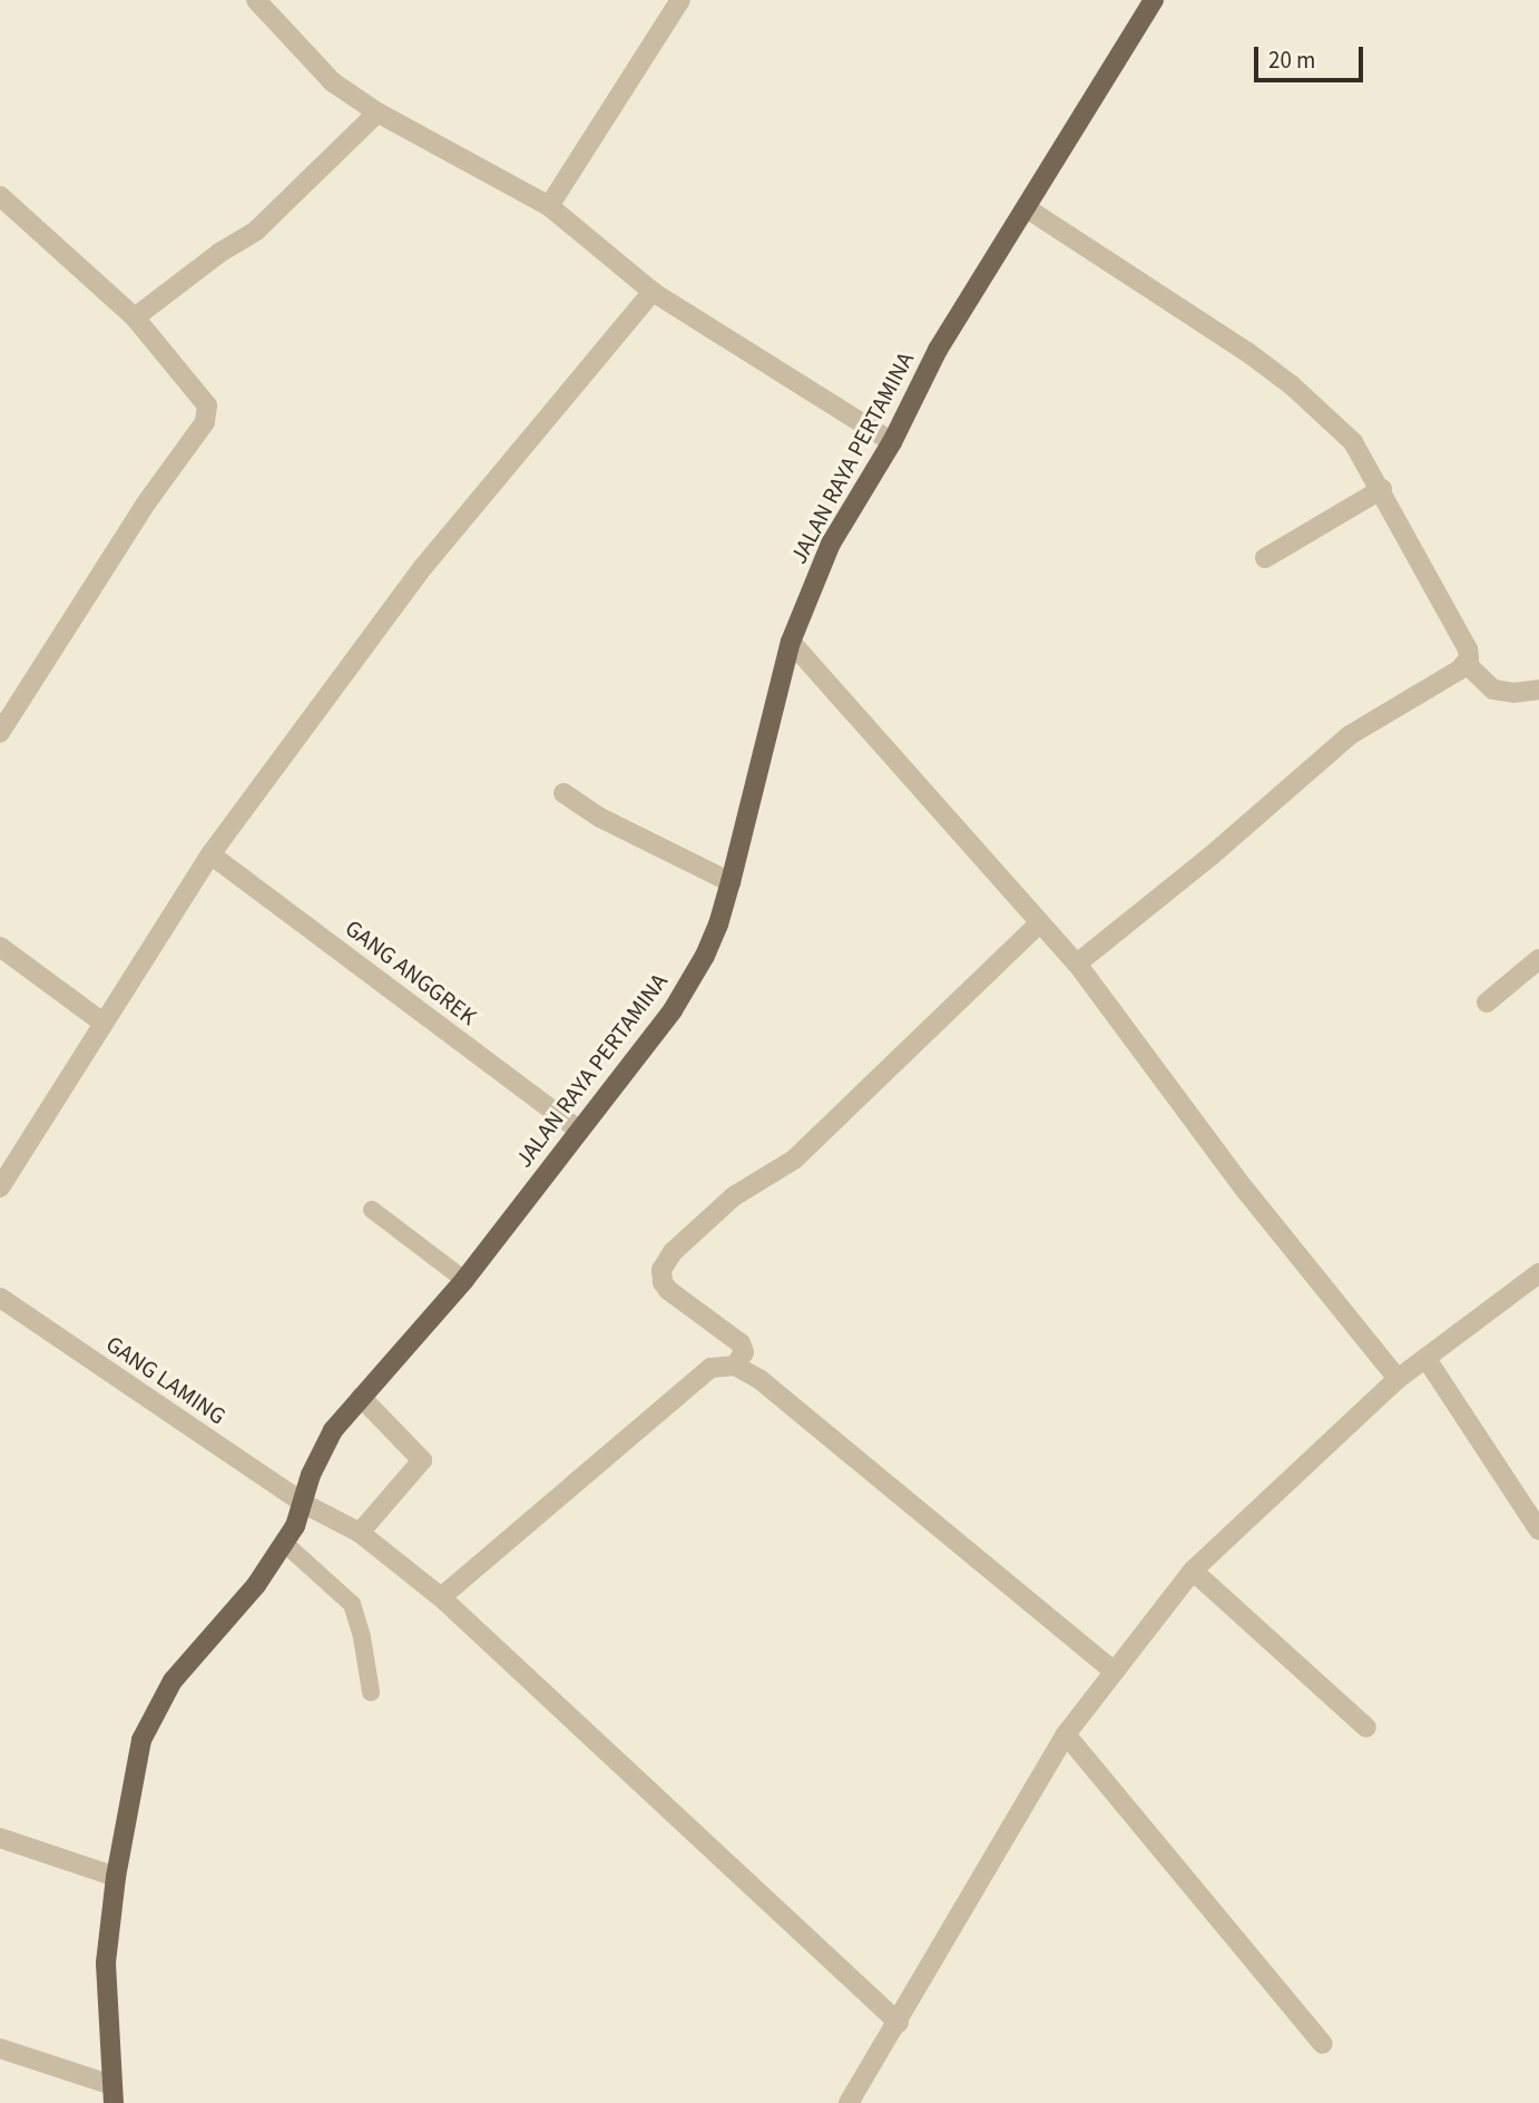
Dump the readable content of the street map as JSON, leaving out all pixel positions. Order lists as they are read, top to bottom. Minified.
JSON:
{"streets":{"main road":["JALAN RAYA PERTAMINA"],"street":["GANG ANGGREK","GANG LAMING"]},"crossings":[["JALAN RAYA PERTAMINA","GANG ANGGREK"],["JALAN RAYA PERTAMINA","GANG LAMING"]],"scale_bar":"20 m"}
